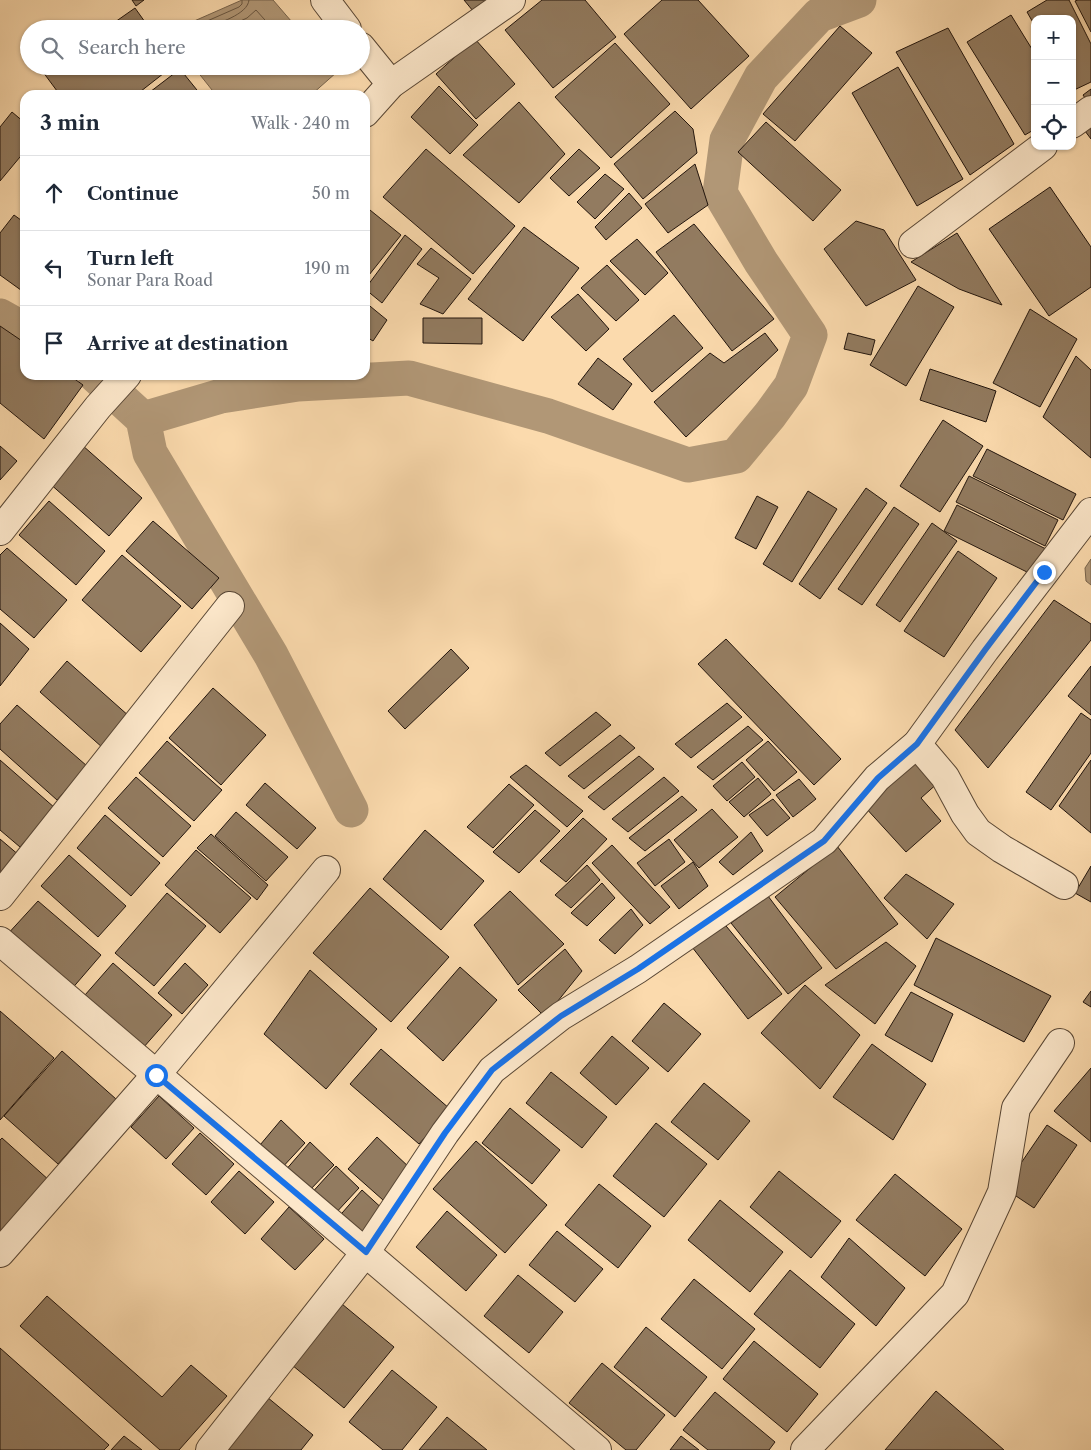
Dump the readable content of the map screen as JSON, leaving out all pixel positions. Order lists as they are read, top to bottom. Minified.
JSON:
{"page":{"map_buttons":["+","−"],"search":"Search here","heading":["3 min","Walk · 240 m"],"list":[["Continue","50 m"],["Turn left","Sonar Para Road","190 m"],"Arrive at destination"]}}
